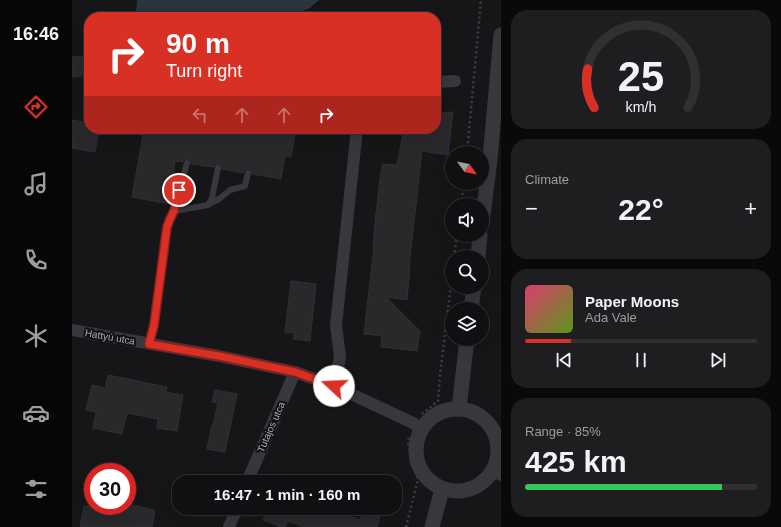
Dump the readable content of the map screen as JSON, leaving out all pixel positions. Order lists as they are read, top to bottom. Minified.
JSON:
{"streets":{"street":["Hattyú utca","Tutajos utca"]},"crossings":[["Hattyú utca","Tutajos utca"]],"north":"bottom right","page":{"tabs":"16:46","turn":["90 m","Turn right"],"tile":["Climate",["Range · 85%","425 km"]],"heat":["−","22°","+"],"song":["Paper Moons","Ada Vale"],"limit":"30","trip":"16:47 · 1 min · 160 m","gauge":["25","km/h"]}}
